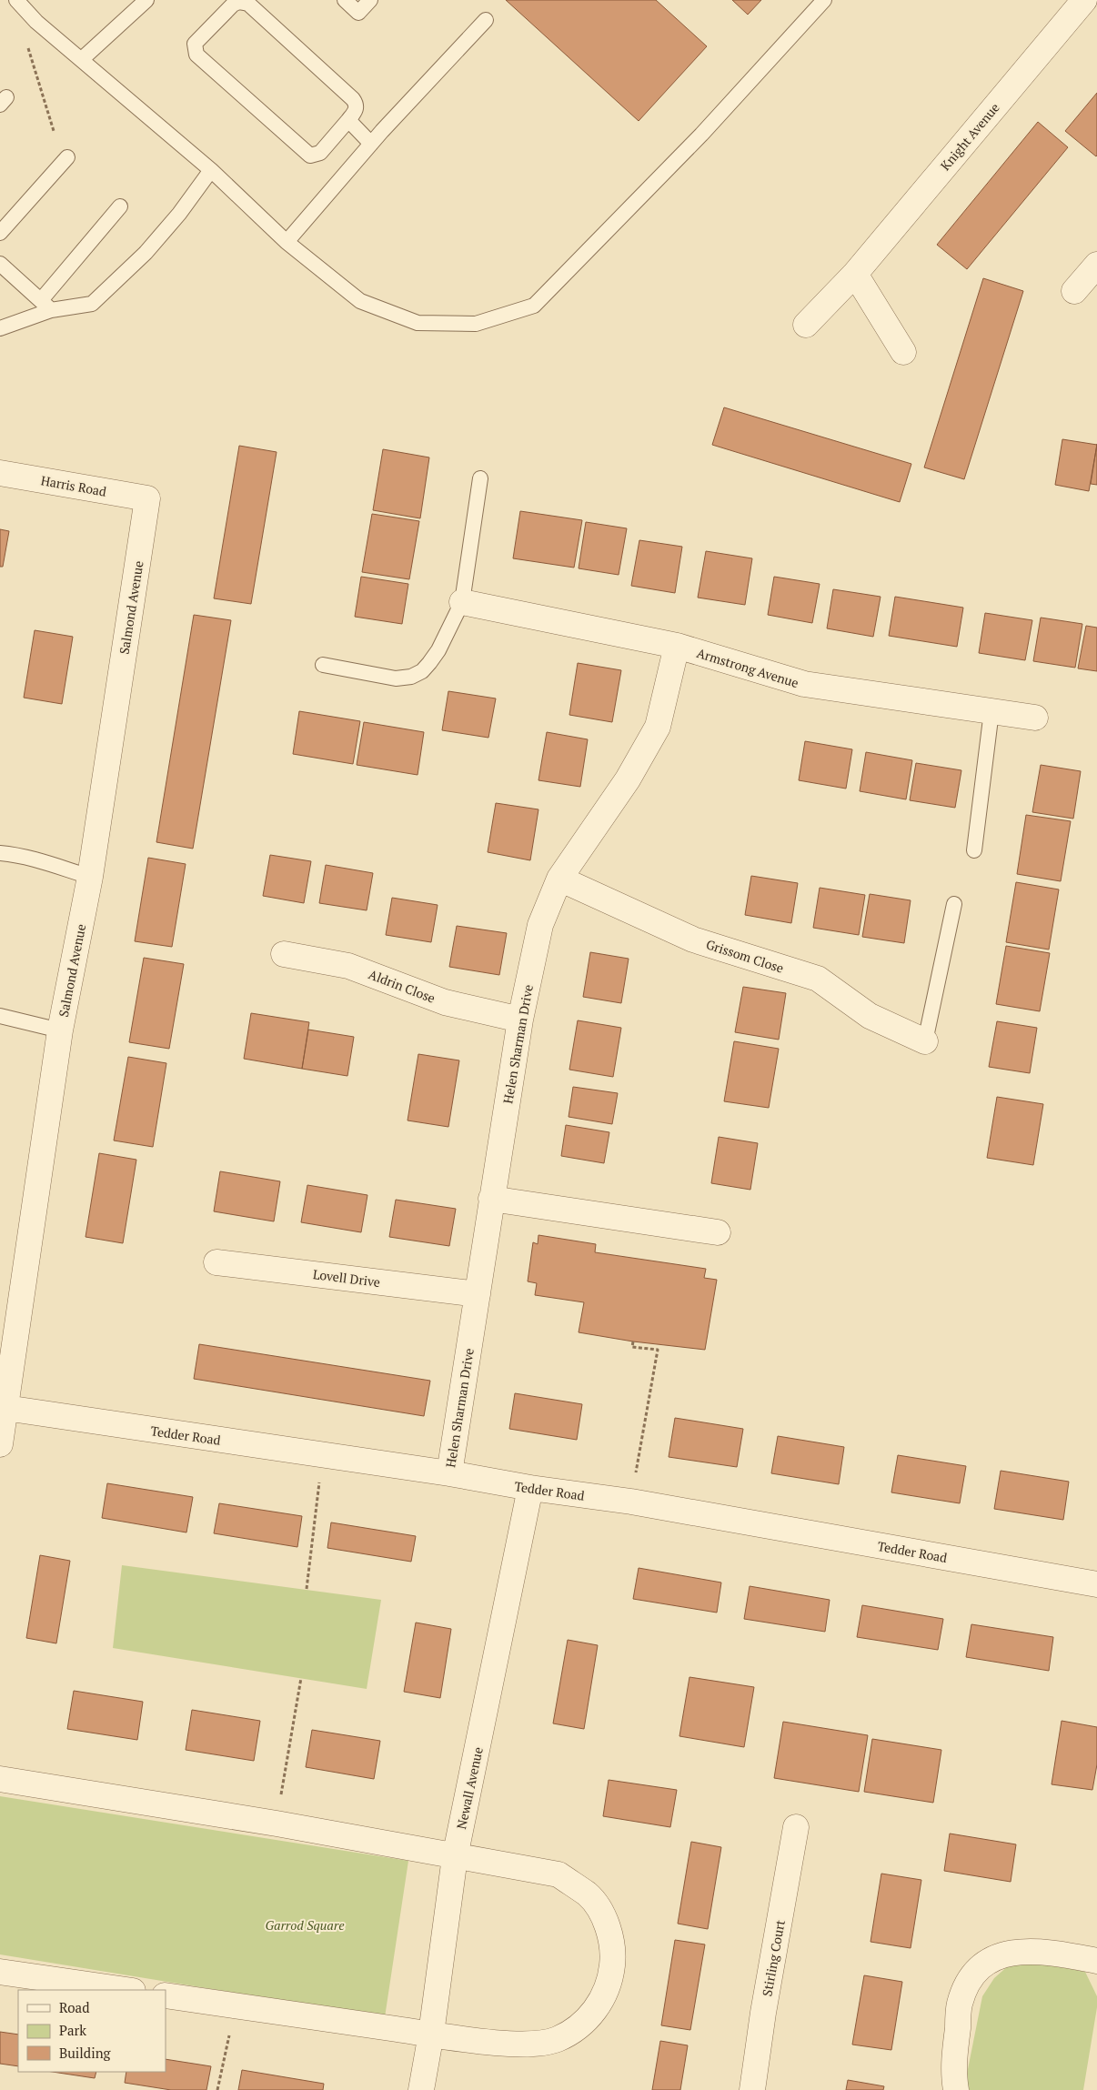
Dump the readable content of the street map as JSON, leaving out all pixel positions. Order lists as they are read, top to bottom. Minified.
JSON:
{"streets":{"street":["Knight Avenue","Harris Road","Salmond Avenue","Armstrong Avenue","Grissom Close","Aldrin Close","Helen Sharman Drive","Lovell Drive","Tedder Road","Newall Avenue","Stirling Court"]},"crossings":[["Harris Road","Salmond Avenue"],["Salmond Avenue","Tedder Road"],["Armstrong Avenue","Helen Sharman Drive"],["Grissom Close","Helen Sharman Drive"],["Aldrin Close","Helen Sharman Drive"],["Helen Sharman Drive","Lovell Drive"],["Helen Sharman Drive","Tedder Road"],["Tedder Road","Newall Avenue"]],"parks":["Garrod Square"],"legend":["Road","Park","Building"]}
